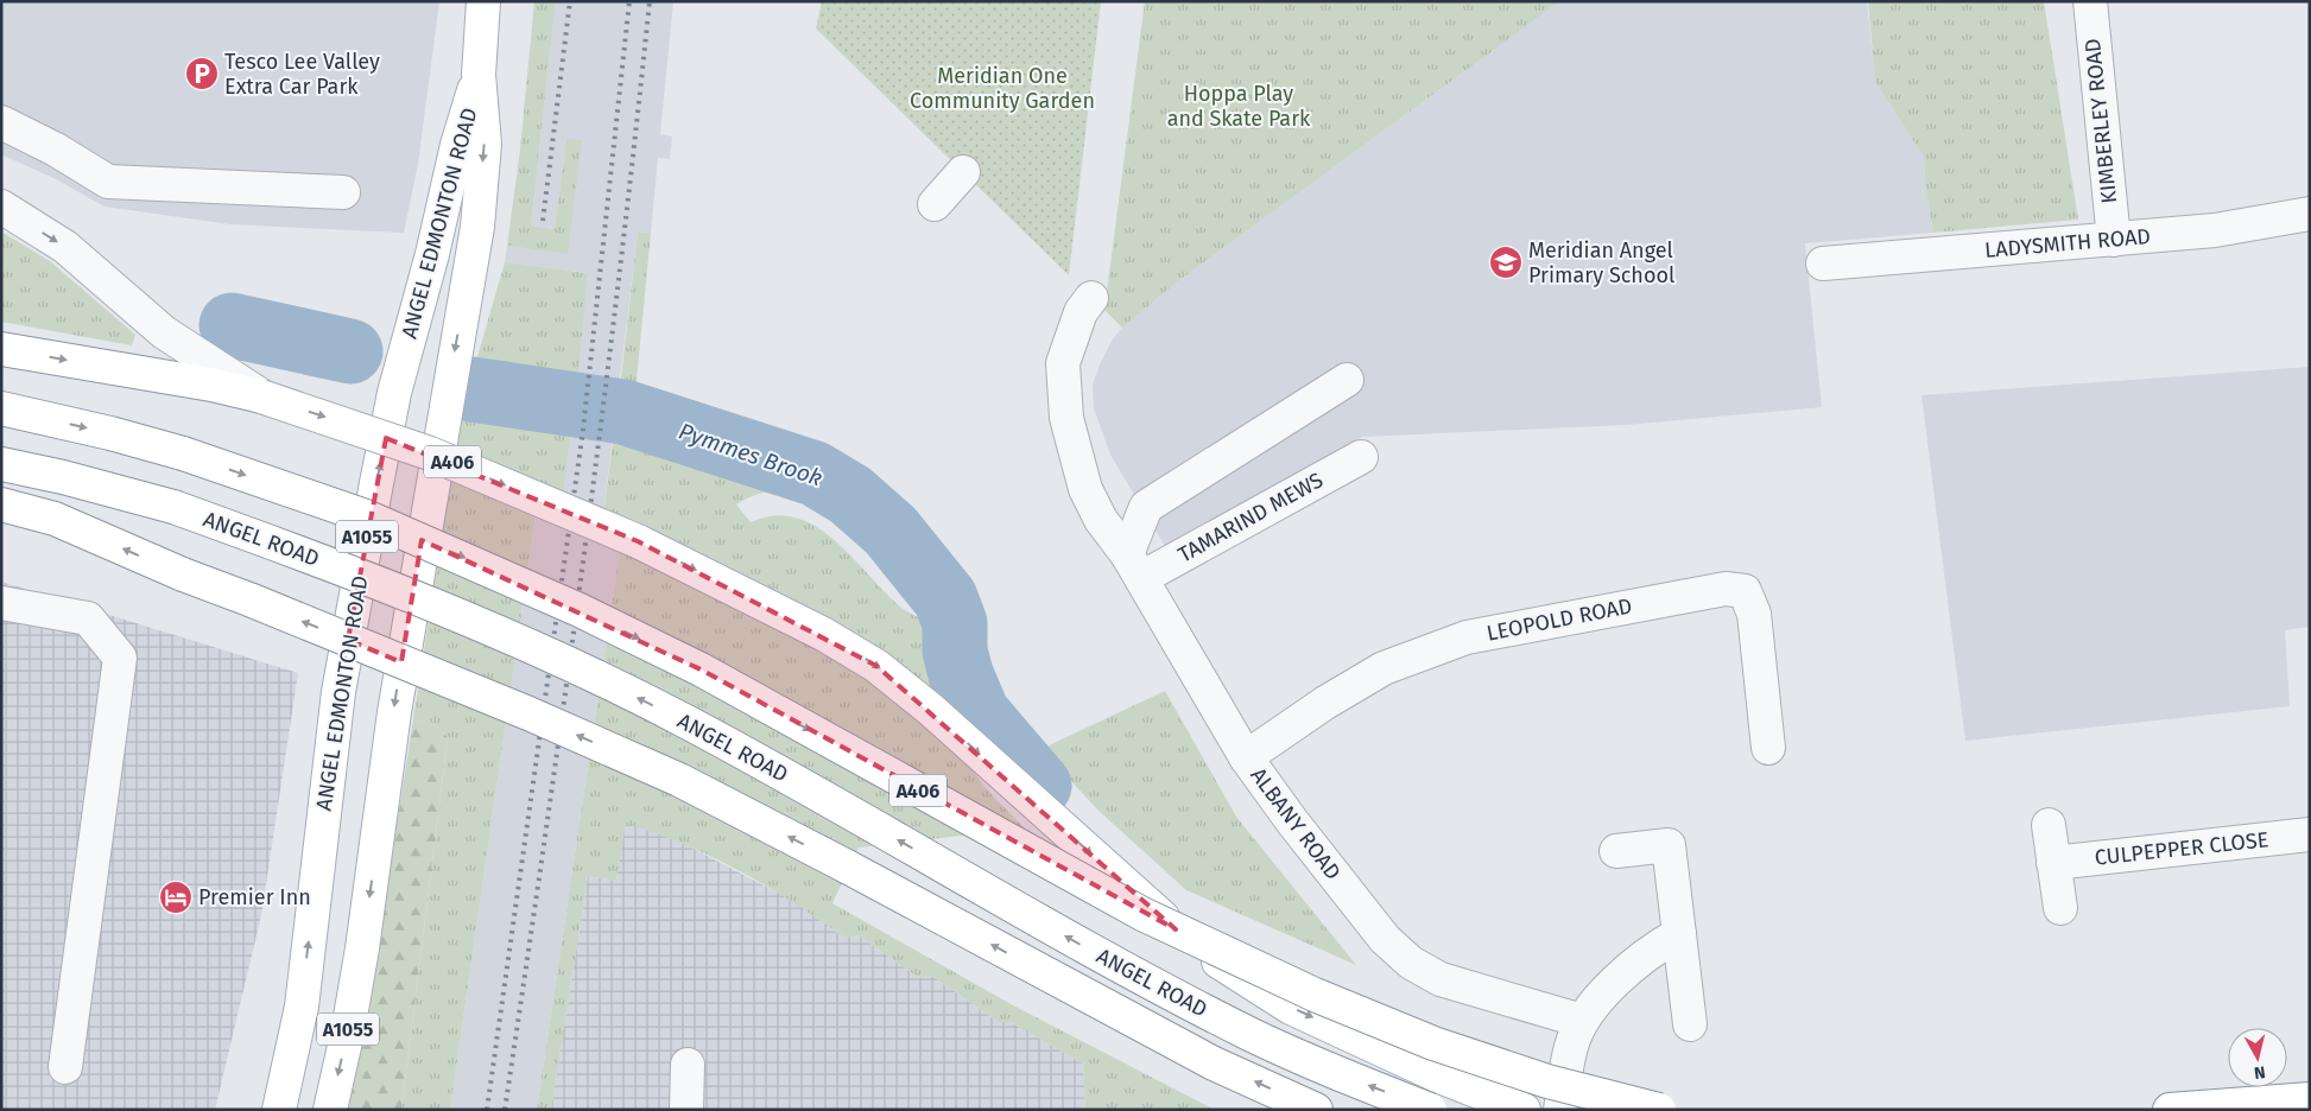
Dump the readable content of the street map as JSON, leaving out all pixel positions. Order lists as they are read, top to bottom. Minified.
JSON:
{"streets":{"main road":["ANGEL EDMONTON ROAD","A406","A1055","ANGEL ROAD"],"street":["KIMBERLEY ROAD","LADYSMITH ROAD","TAMARIND MEWS","LEOPOLD ROAD","ALBANY ROAD","CULPEPPER CLOSE"]},"crossings":[["KIMBERLEY ROAD","LADYSMITH ROAD"],["TAMARIND MEWS","ALBANY ROAD"],["LEOPOLD ROAD","ALBANY ROAD"]],"water":["Pymmes Brook"],"parks":["Meridian One Community Garden","Hoppa Play and Skate Park"],"places":{"parking":["Tesco Lee Valley Extra Car Park"],"school or university":["Meridian Angel Primary School"],"hotel":["Premier Inn"]},"north":"bottom"}
